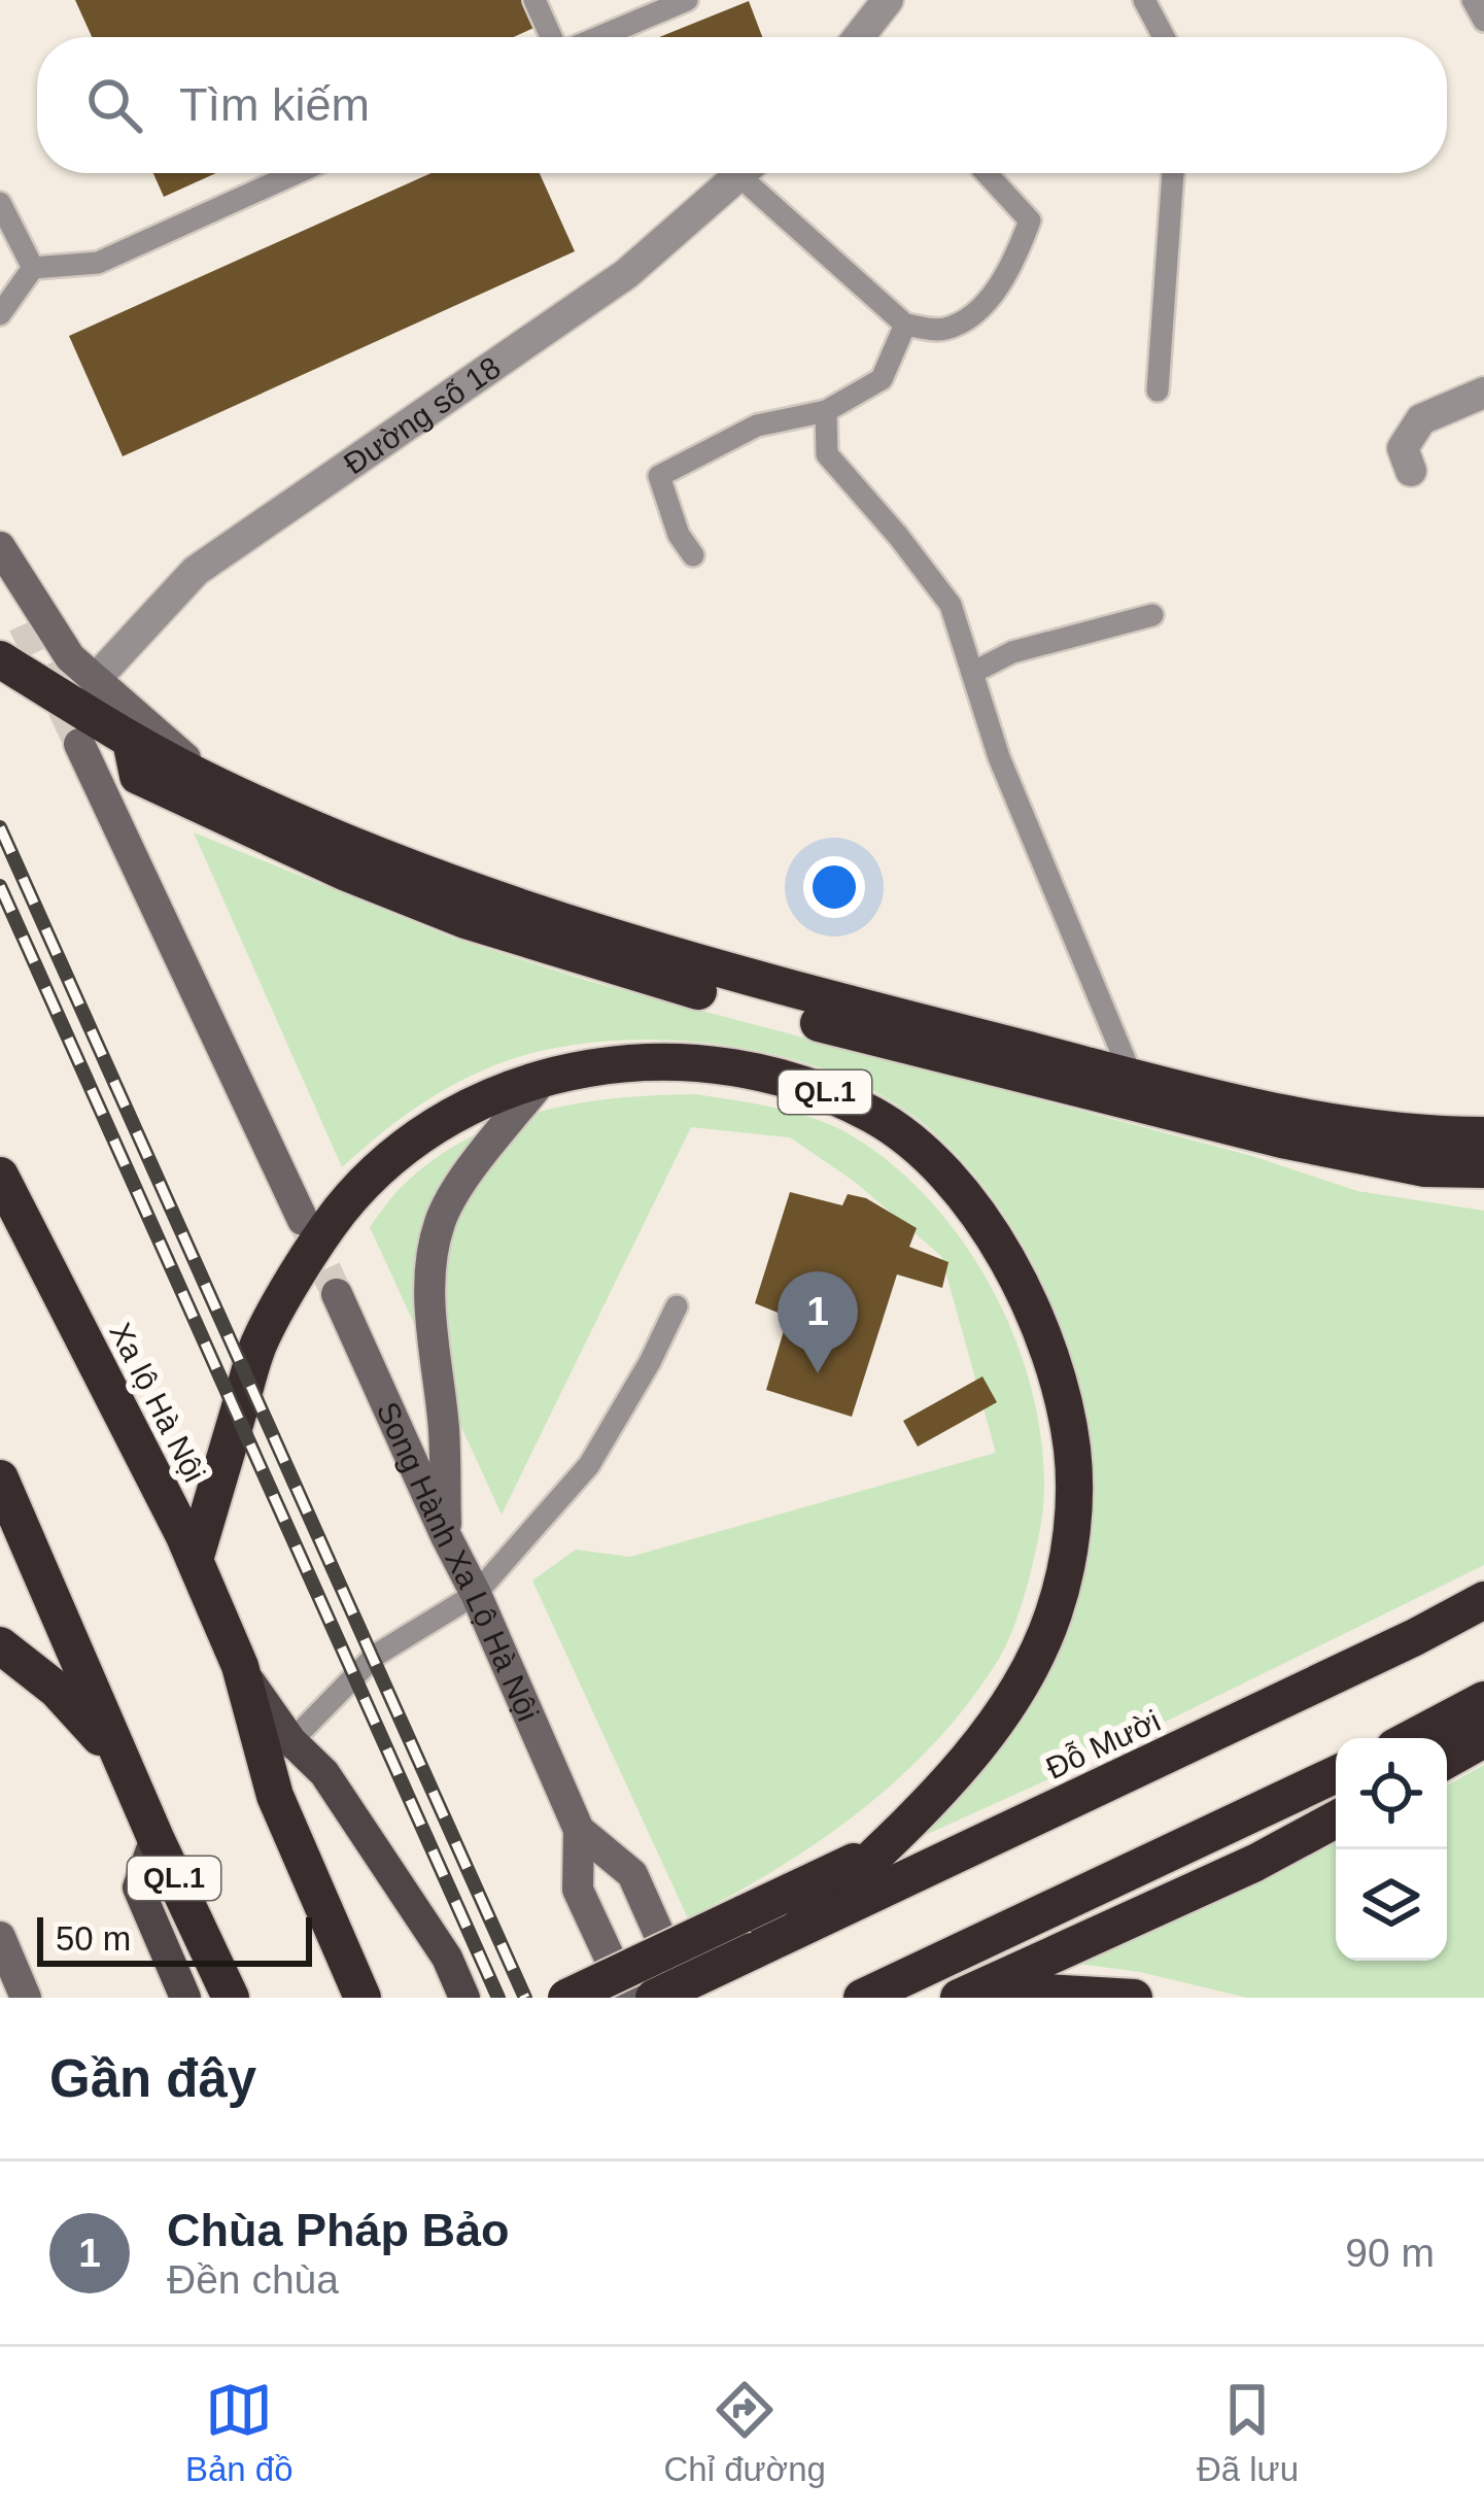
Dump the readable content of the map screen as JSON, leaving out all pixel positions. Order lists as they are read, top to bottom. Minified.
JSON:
{"streets":{"highway":["QL.1","Xa lộ Hà Nội","Đỗ Mười"],"main road":["Song Hành Xa Lộ Hà Nội"],"street":["Đường số 18"]},"crossings":[["QL.1","Xa lộ Hà Nội"],["QL.1","Đỗ Mười"]],"scale_bar":"50 m","page":{"search":"Tìm kiếm","pins":"1","scale":"50 m","heading":"Gần đây","list":[{"mark":"1","name":"Chùa Pháp Bảo","note":"Đền chùa","value":"90 m"}],"nav":["Bản đồ","Chỉ đường","Đã lưu"]}}
